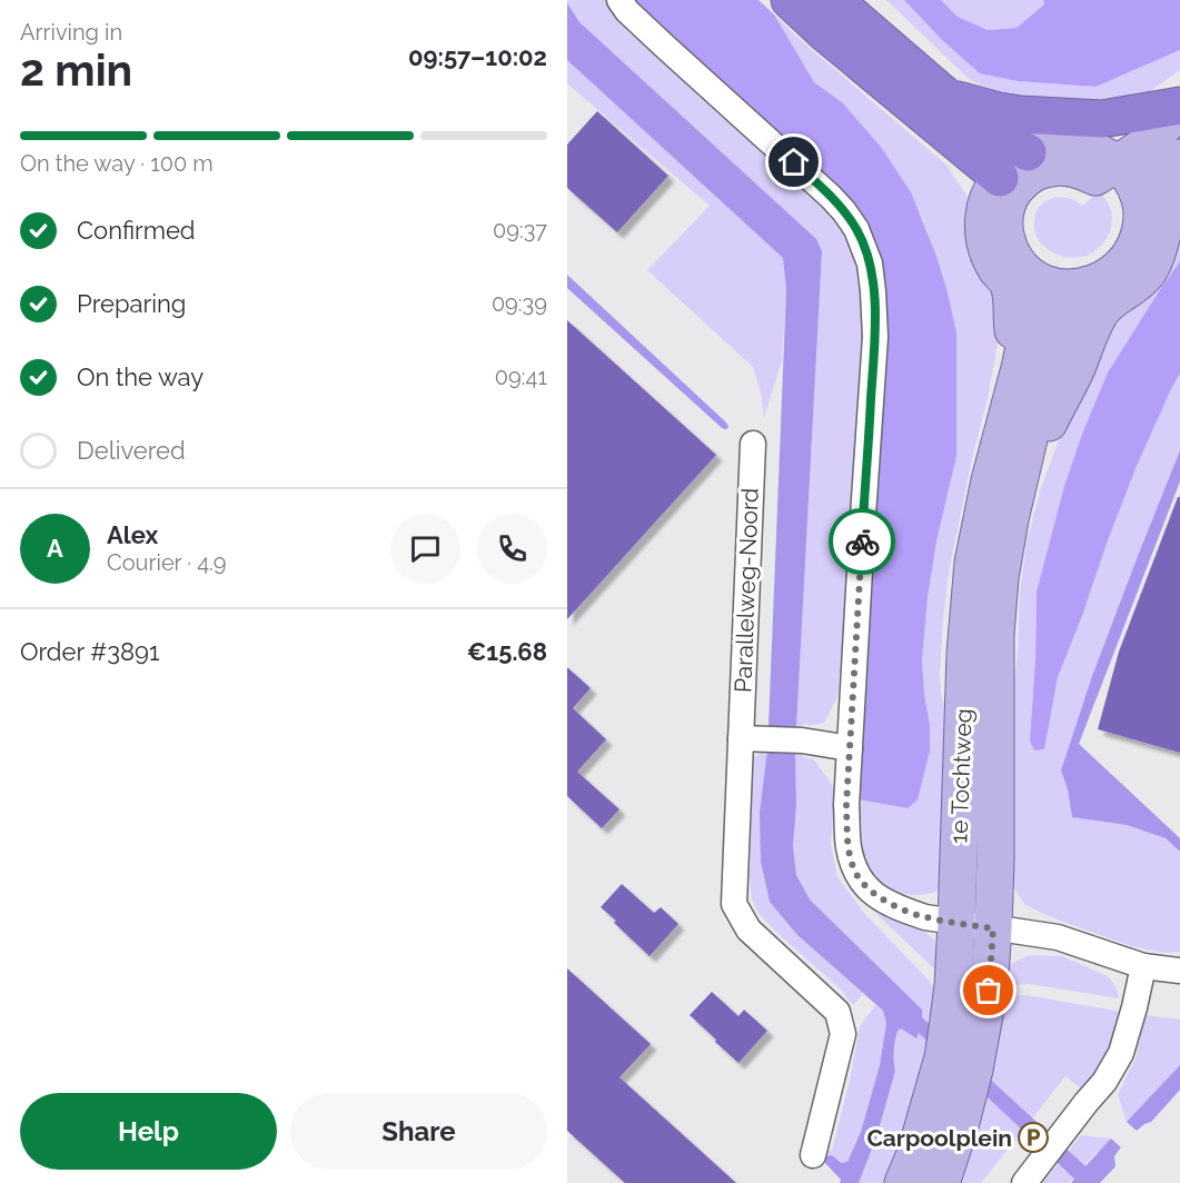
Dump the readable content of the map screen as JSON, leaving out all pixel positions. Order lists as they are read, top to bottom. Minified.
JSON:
{"streets":{"main road":["1e Tochtweg"],"street":["Parallelweg-Noord"]},"places":{"parking":["Carpoolplein"]},"page":{"heading":["2 min","Arriving in","09:57–10:02"],"panel":["Alex","Courier · 4.9","Order #3891","€15.68"],"bar":"On the way · 100 m","list":[["Confirmed","09:37"],["Preparing","09:39"],["On the way","09:41"],"Delivered"],"round":"A","buttons":["Help","Share"]}}
